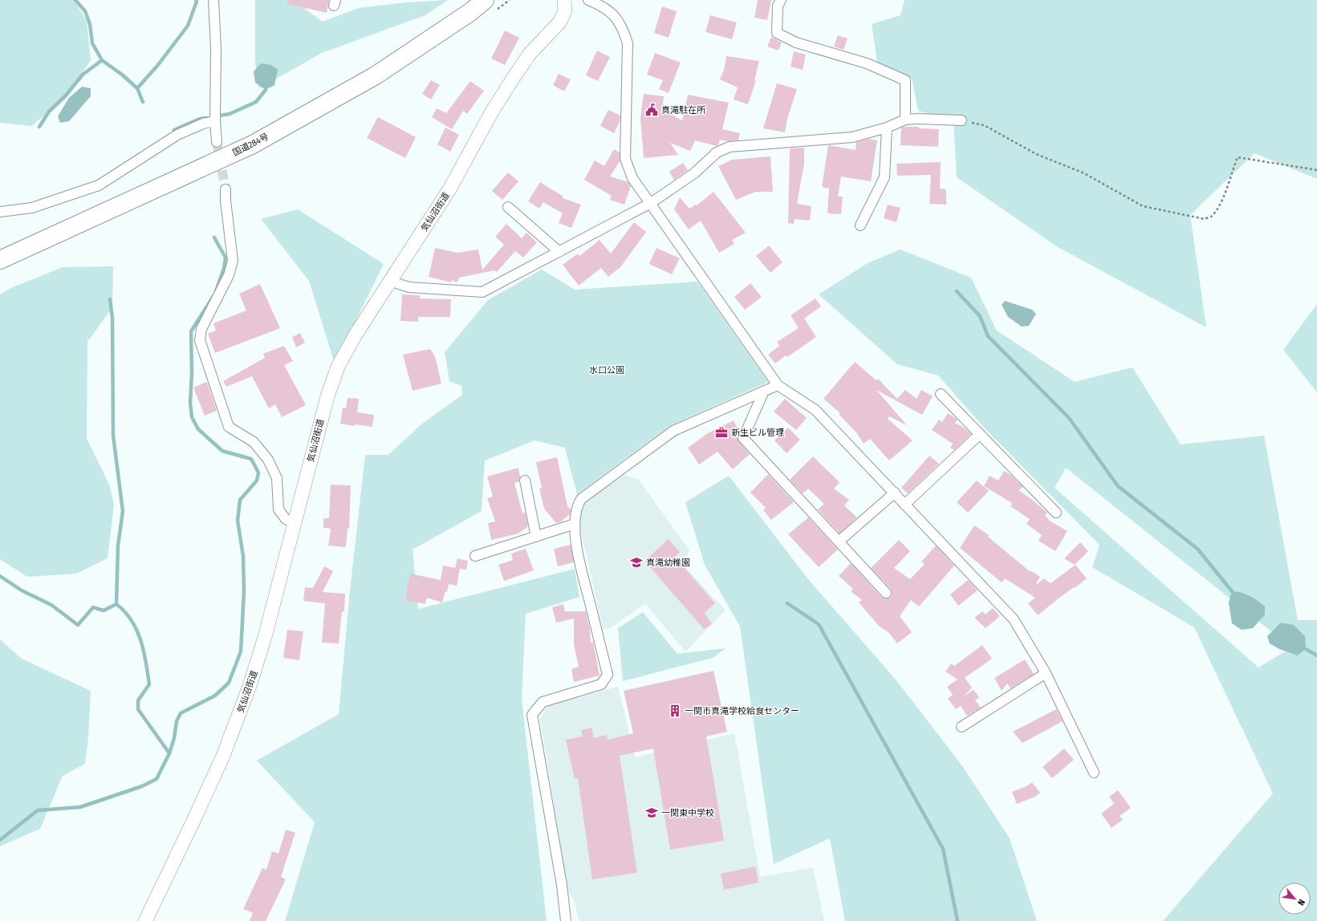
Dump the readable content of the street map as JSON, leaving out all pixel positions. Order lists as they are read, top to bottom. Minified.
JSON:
{"streets":{"highway":["国道284号"],"street":["気仙沼街道"]},"parks":["水口公園"],"places":{"public building":["真滝駐在所"],"office":["新生ビル管理"],"school or university":["真滝幼稚園","一関東中学校"],"building":["一関市真滝学校給食センター"]},"north":"bottom right"}
